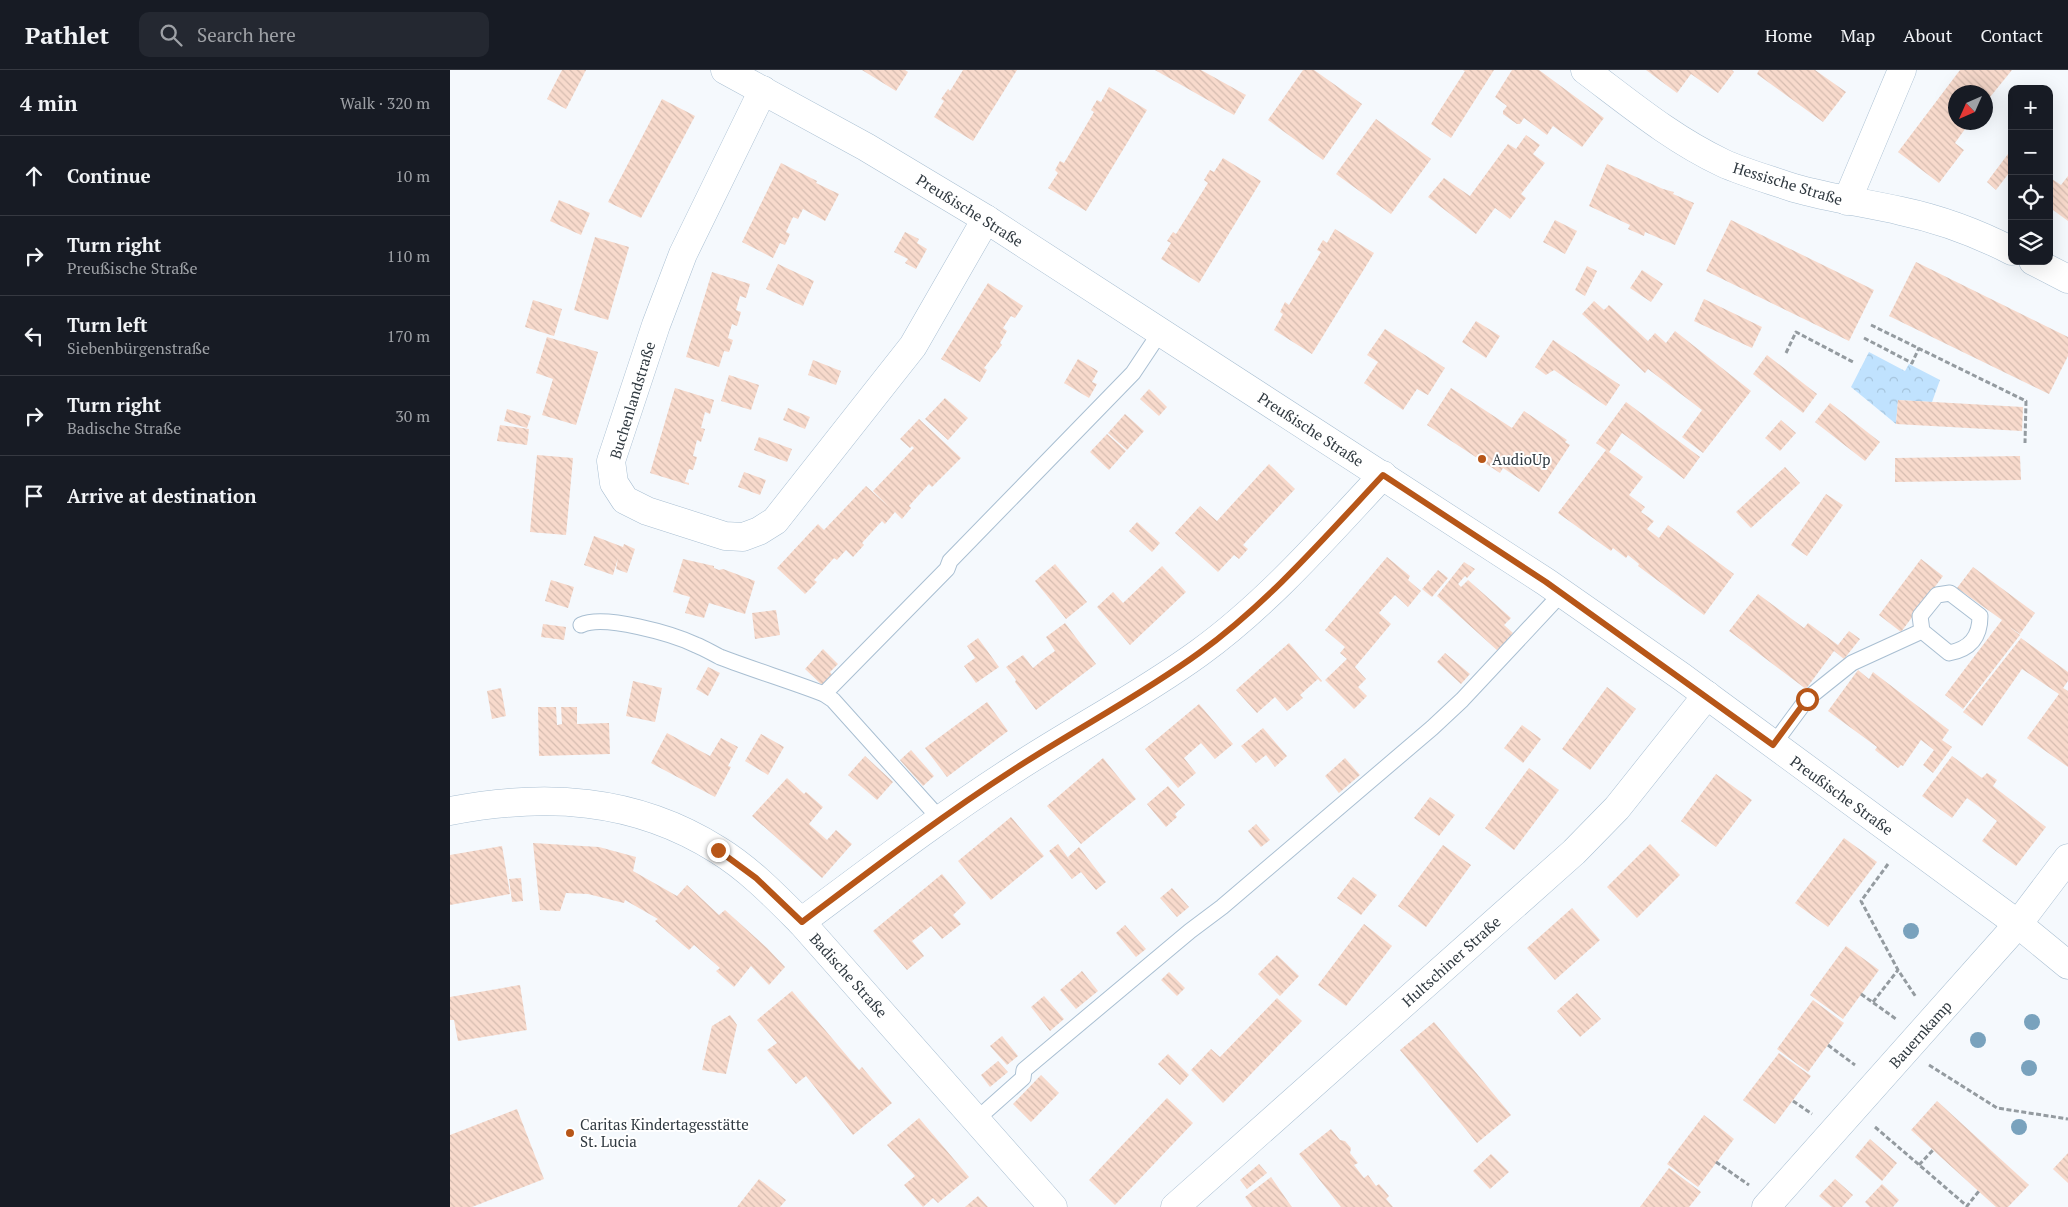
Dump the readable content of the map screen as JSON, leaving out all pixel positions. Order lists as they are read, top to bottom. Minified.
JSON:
{"streets":{"street":["Hessische Straße","Preußische Straße","Buchenlandstraße","Hultschiner Straße","Badische Straße","Bauernkamp"]},"crossings":[["Preußische Straße","Buchenlandstraße"],["Preußische Straße","Hultschiner Straße"],["Preußische Straße","Bauernkamp"]],"places":["AudioUp","Caritas Kindertagesstätte St. Lucia"],"north":"bottom left","page":{"header":"Pathlet","search":"Search here","nav":["Home","Map","About","Contact"],"heading":["4 min","Walk · 320 m"],"map_buttons":["+","−"],"list":[["Continue","10 m"],["Turn right","Preußische Straße","110 m"],["Turn left","Siebenbürgenstraße","170 m"],["Turn right","Badische Straße","30 m"],"Arrive at destination"]}}
